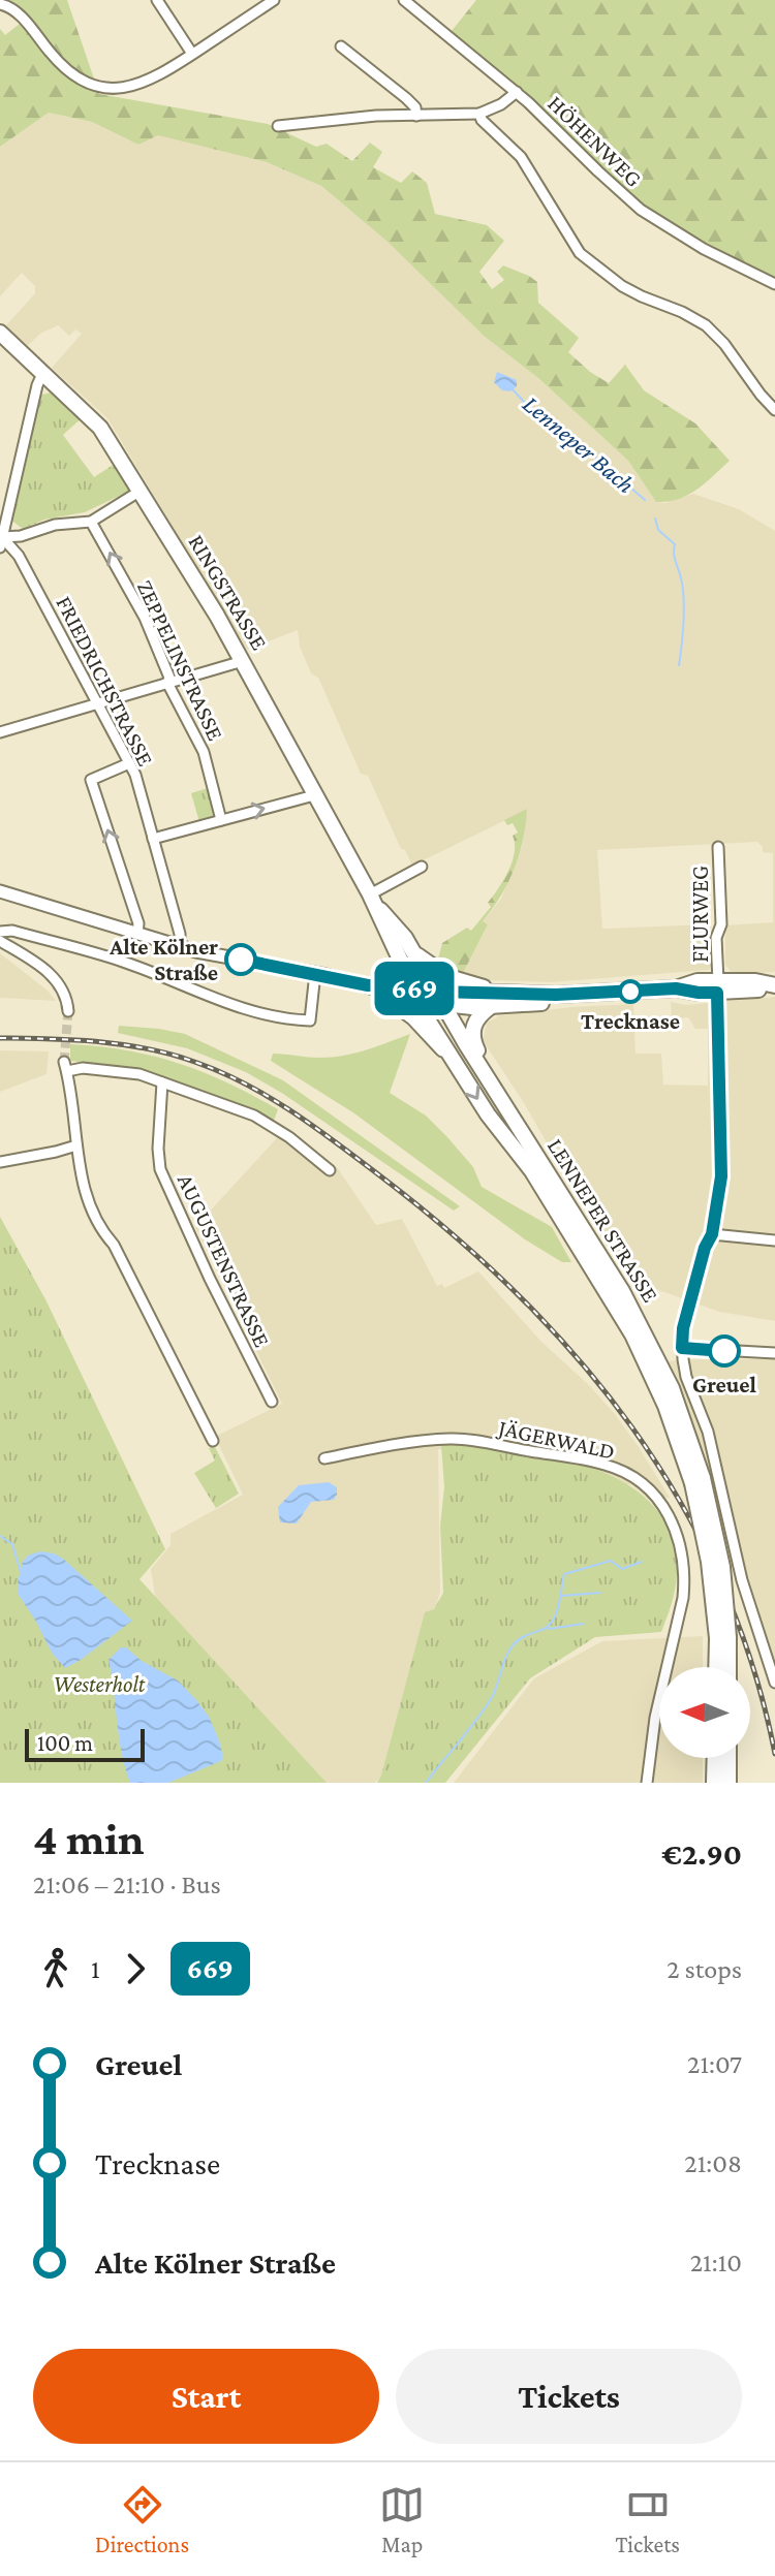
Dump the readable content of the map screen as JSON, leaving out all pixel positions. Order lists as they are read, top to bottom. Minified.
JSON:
{"streets":{"main road":["RINGSTRASSE","LENNEPER STRASSE"],"street":["HÖHENWEG","ZEPPELINSTRASSE","FRIEDRICHSTRASSE","FLURWEG","AUGUSTENSTRASSE","JÄGERWALD"]},"crossings":[["RINGSTRASSE","LENNEPER STRASSE"]],"one_way":["ZEPPELINSTRASSE"],"water":["Lenneper Bach"],"parks":["Westerholt"],"places":["Alte Kölner Straße","Trecknase","Greuel"],"lines":["bus line 669"],"scale_bar":"100 m","north":"left","page":{"on_map":"669","scale":"100 m","heading":["4 min","21:06 – 21:10 · Bus","€2.90"],"legs":["1","669","2 stops"],"list":[{"name":"Greuel","value":"21:07"},{"name":"Trecknase","value":"21:08"},{"name":"Alte Kölner Straße","value":"21:10"}],"buttons":["Start","Tickets"],"tabs":["Directions","Map","Tickets"]}}
